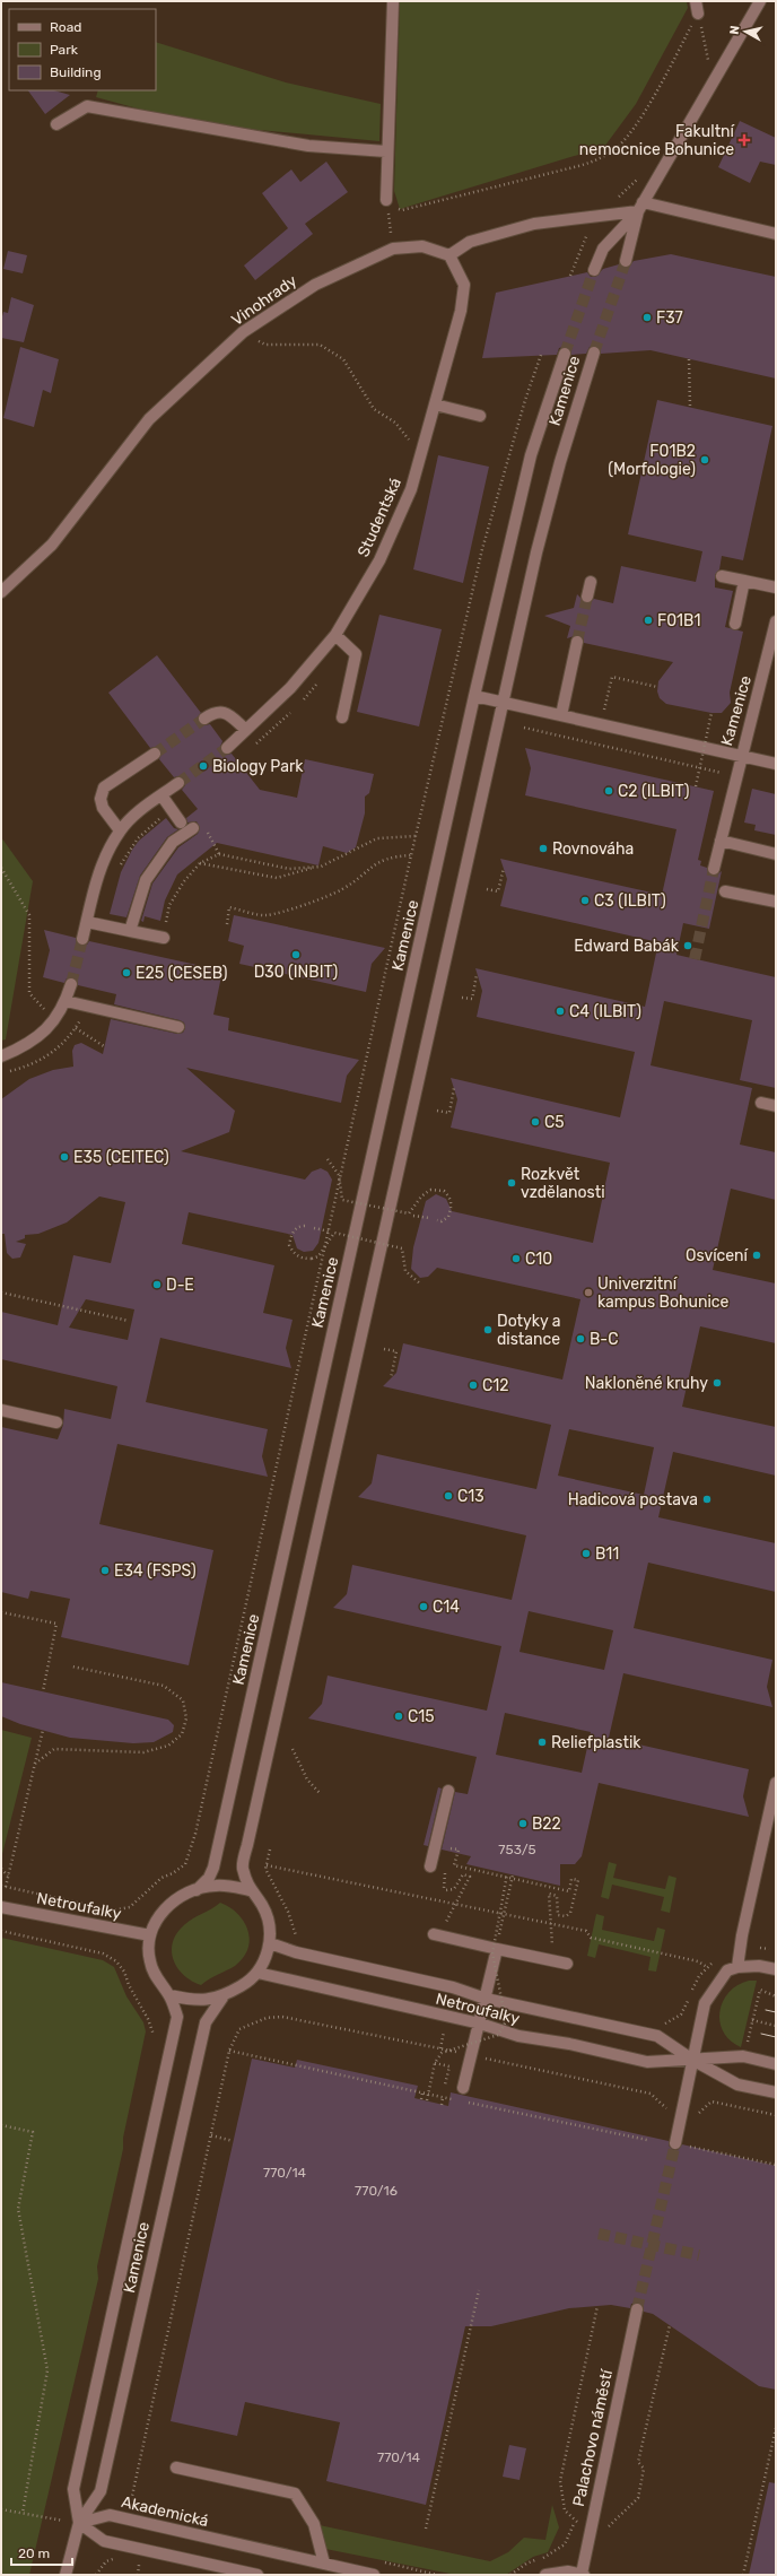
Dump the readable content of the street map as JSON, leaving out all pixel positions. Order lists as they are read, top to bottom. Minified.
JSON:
{"streets":{"street":["Vinohrady","Kamenice","Studentská","Netroufalky","Palachovo náměstí","Akademická"]},"crossings":[["Vinohrady","Studentská"],["Kamenice","Netroufalky"],["Kamenice","Akademická"]],"places":{"health":["Fakultní nemocnice Bohunice"],"other":["F37","F01B2 (Morfologie)","F01B1","Biology Park","C2 (ILBIT)","Rovnováha","C3 (ILBIT)","Edward Babák","D30 (INBIT)","E25 (CESEB)","C4 (ILBIT)","C5","E35 (CEITEC)","Rozkvět vzdělanosti","Osvícení","C10","D-E","Univerzitní kampus Bohunice","Dotyky a distance","B-C","Nakloněné kruhy","C12","C13","Hadicová postava","B11","E34 (FSPS)","C14","C15","Reliefplastik","B22"]},"house_numbers":["753/5","770/14","770/16","770/14"],"legend":["Road","Park","Building"],"scale_bar":"20 m","north":"left"}
